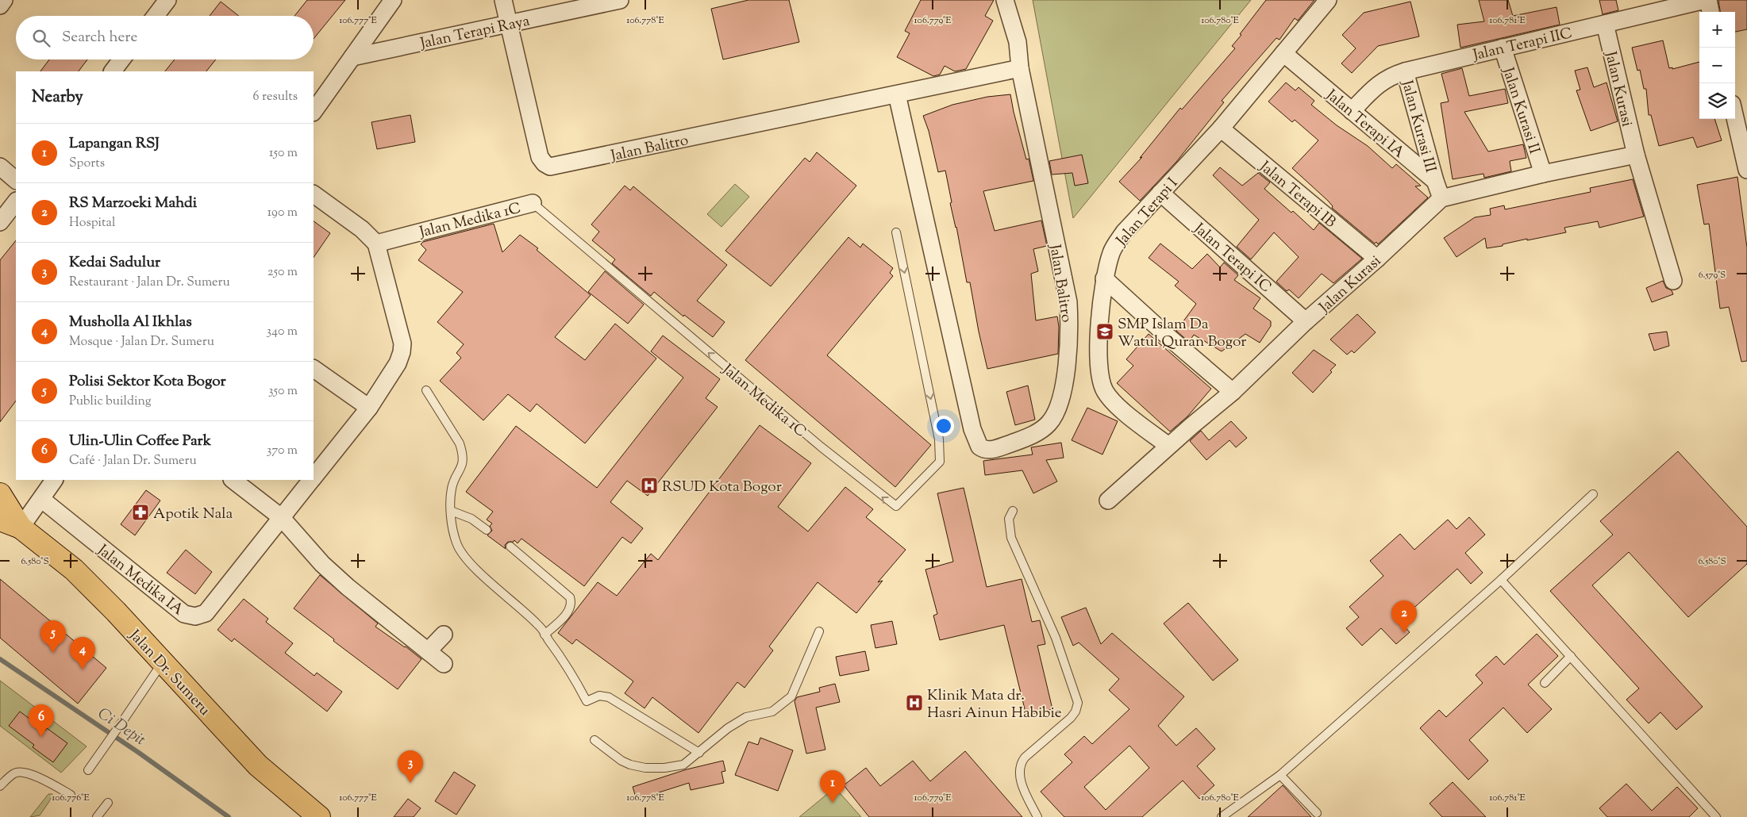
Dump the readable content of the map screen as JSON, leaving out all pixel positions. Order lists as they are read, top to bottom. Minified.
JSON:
{"streets":{"main road":["Jalan Dr. Sumeru"],"street":["Jalan Terapi Raya","Jalan Terapi IIC","Jalan Kurasi","Jalan Kurasi II","Jalan Terapi IA","Jalan Kurasi III","Jalan Balitro","Jalan Terapi IB","Jalan Terapi I","Jalan Medika 1C","Jalan Terapi IC","Jalan Medika IA"]},"crossings":[["Jalan Terapi Raya","Jalan Balitro"],["Jalan Terapi IIC","Jalan Kurasi"],["Jalan Terapi IIC","Jalan Kurasi II"],["Jalan Terapi IIC","Jalan Terapi IA"],["Jalan Terapi IIC","Jalan Kurasi III"],["Jalan Kurasi","Jalan Kurasi II"],["Jalan Kurasi","Jalan Terapi IB"],["Jalan Kurasi","Jalan Terapi I"],["Jalan Kurasi","Jalan Terapi IC"],["Jalan Terapi IA","Jalan Kurasi III"],["Jalan Terapi IA","Jalan Terapi I"],["Jalan Terapi IB","Jalan Terapi I"],["Jalan Terapi I","Jalan Terapi IC"],["Jalan Medika 1C","Jalan Medika IA"]],"water":["Ci Depit"],"places":{"school or university":["SMP Islam Da Watul Quran Bogor"],"hospital":["RSUD Kota Bogor","Klinik Mata dr. Hasri Ainun Habibie"],"pharmacy":["Apotik Nala"]},"page":{"map_buttons":["+","−"],"search":"Search here","heading":["Nearby","6 results"],"list":[{"mark":"1","name":"Lapangan RSJ","note":"Sports","value":"150 m"},{"mark":"2","name":"RS Marzoeki Mahdi","note":"Hospital","value":"190 m"},{"mark":"3","name":"Kedai Sadulur","note":"Restaurant · Jalan Dr. Sumeru","value":"250 m"},{"mark":"4","name":"Musholla Al Ikhlas","note":"Mosque · Jalan Dr. Sumeru","value":"340 m"},{"mark":"5","name":"Polisi Sektor Kota Bogor","note":"Public building","value":"350 m"},{"mark":"6","name":"Ulin-Ulin Coffee Park","note":"Café · Jalan Dr. Sumeru","value":"370 m"}],"pins":["2","5","4","6","3","1"]},"coordinates":["106.777°E","106.778°E","106.779°E","106.780°E","106.781°E","6.579°S","6.580°S","106.776°E"]}
